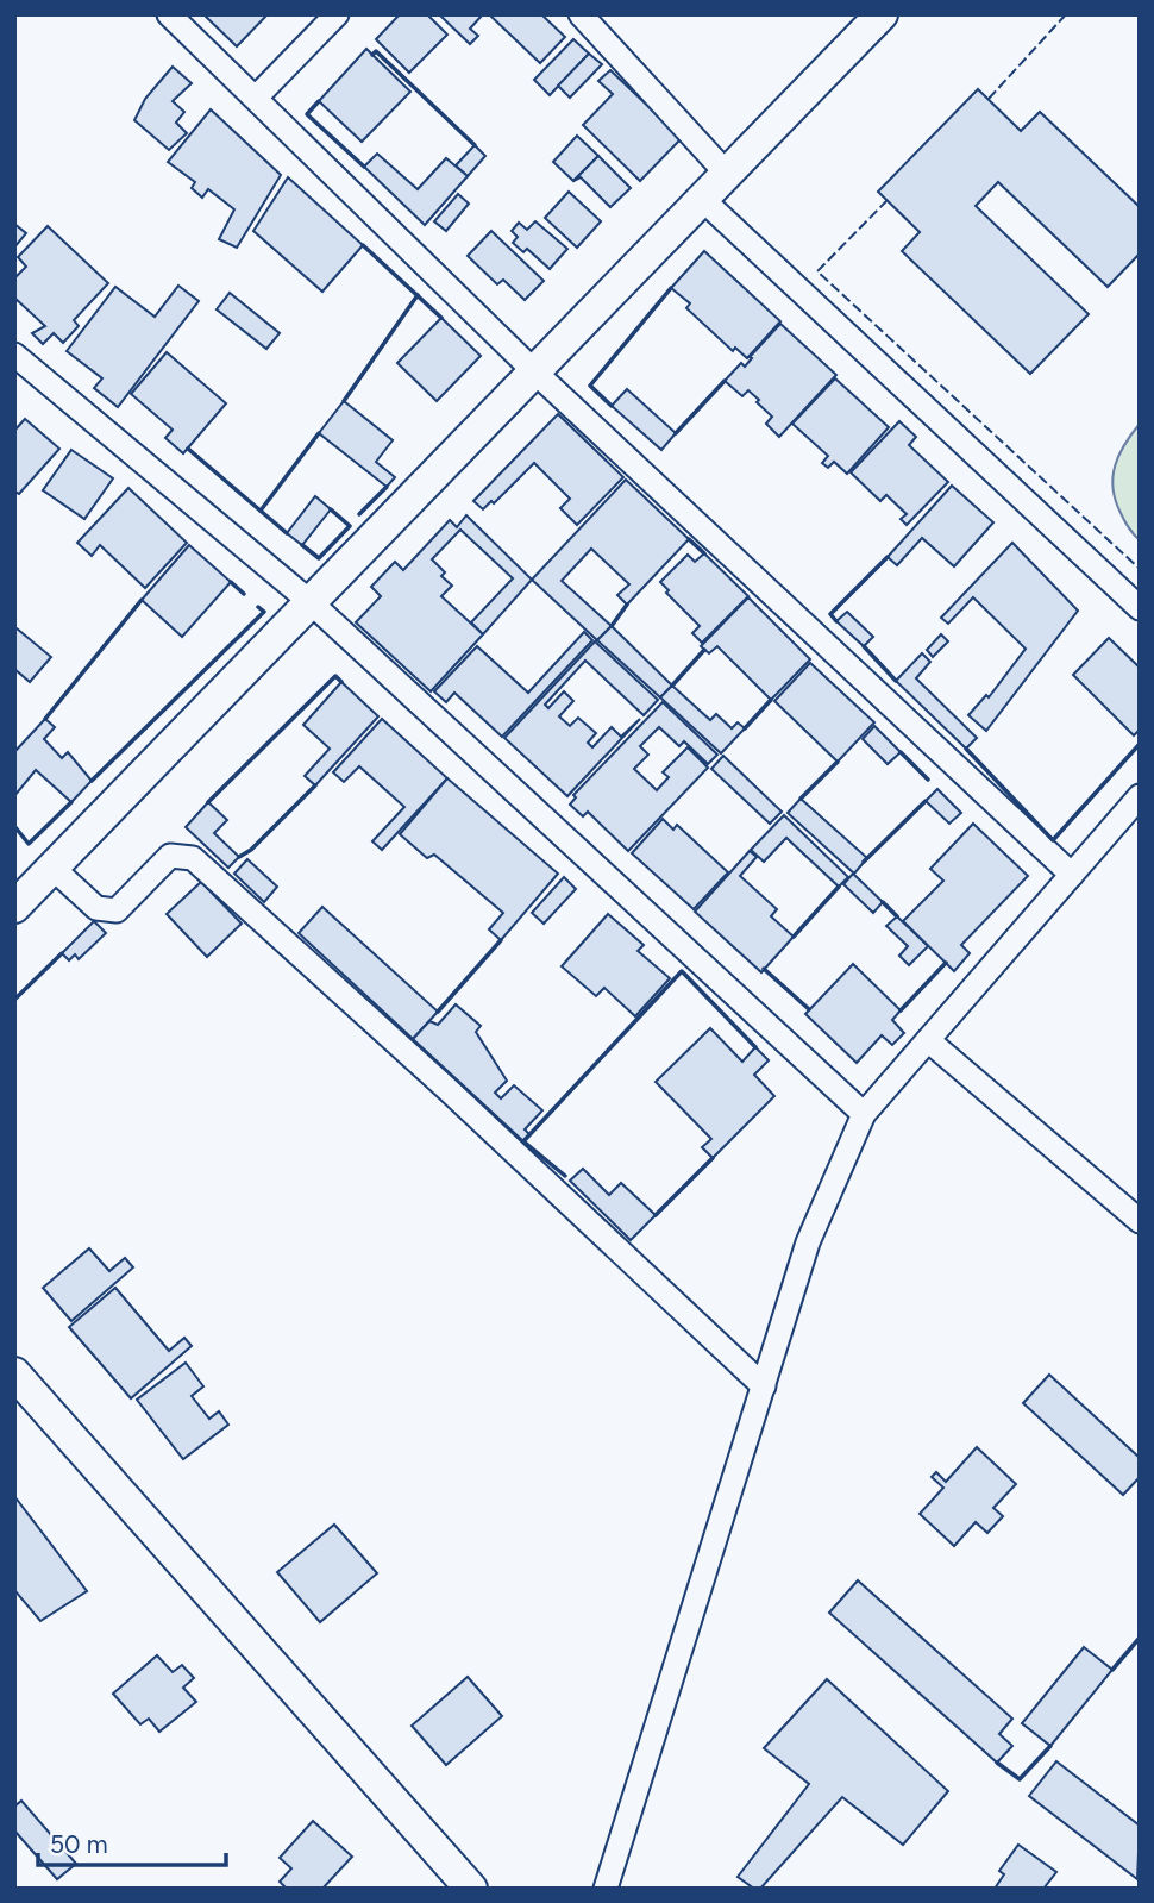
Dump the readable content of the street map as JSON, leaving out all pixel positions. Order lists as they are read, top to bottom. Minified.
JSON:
{"scale_bar":"50 m"}
